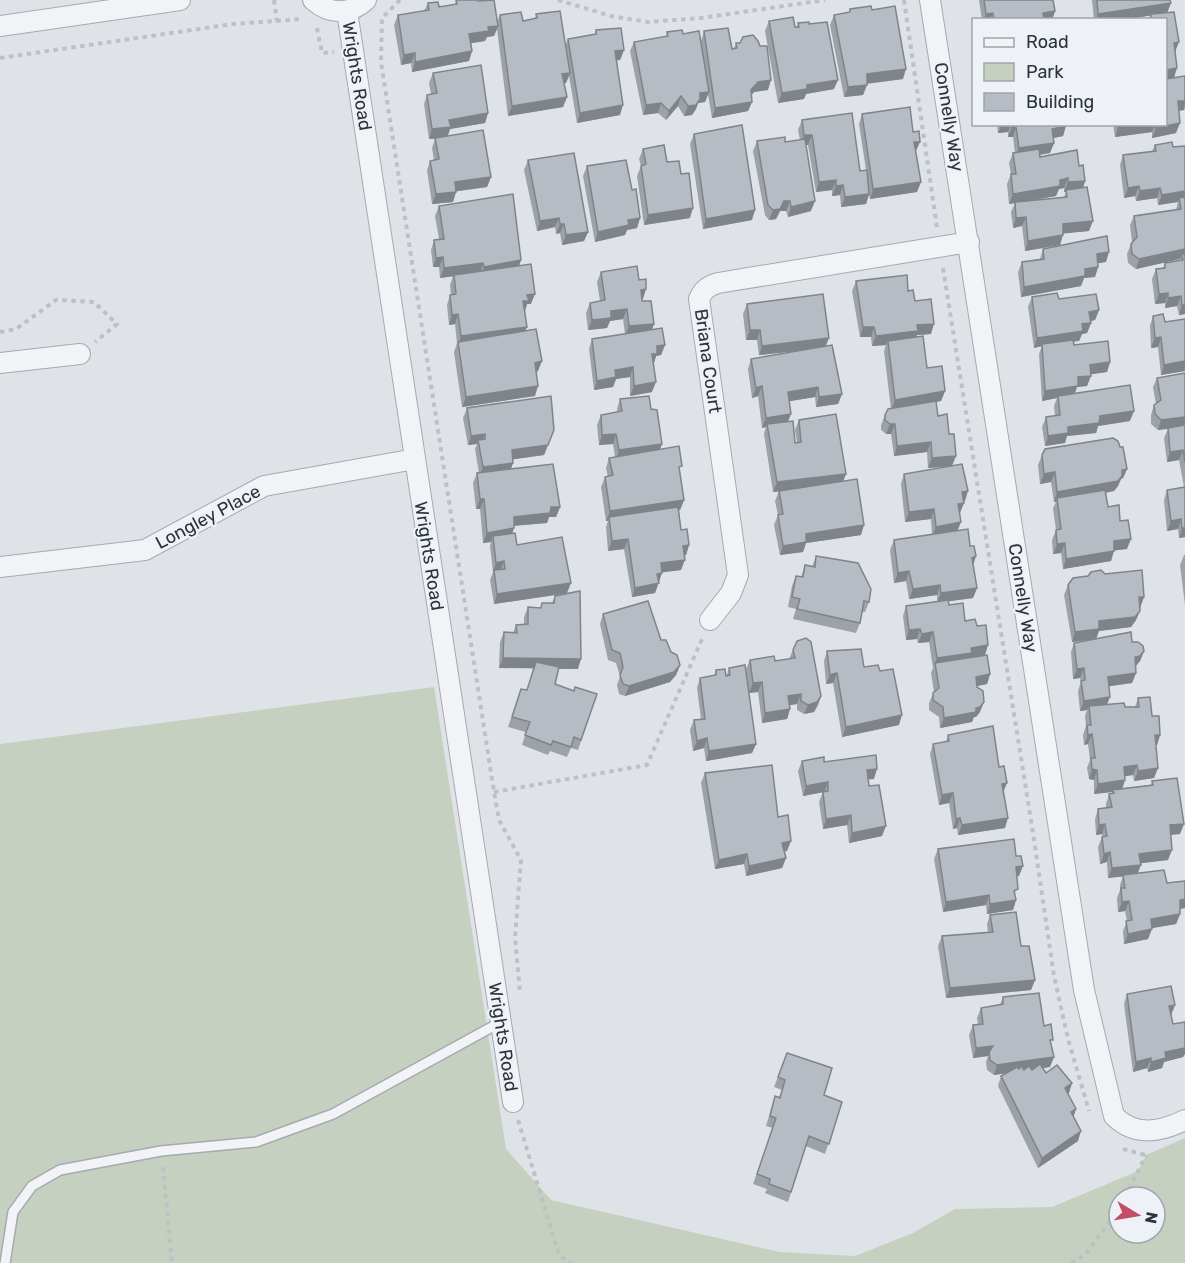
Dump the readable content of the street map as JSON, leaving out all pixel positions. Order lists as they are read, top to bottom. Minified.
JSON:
{"streets":{"street":["Wrights Road","Connelly Way","Briana Court","Longley Place"]},"crossings":[["Wrights Road","Longley Place"],["Connelly Way","Briana Court"]],"legend":["Road","Park","Building"],"north":"right"}
